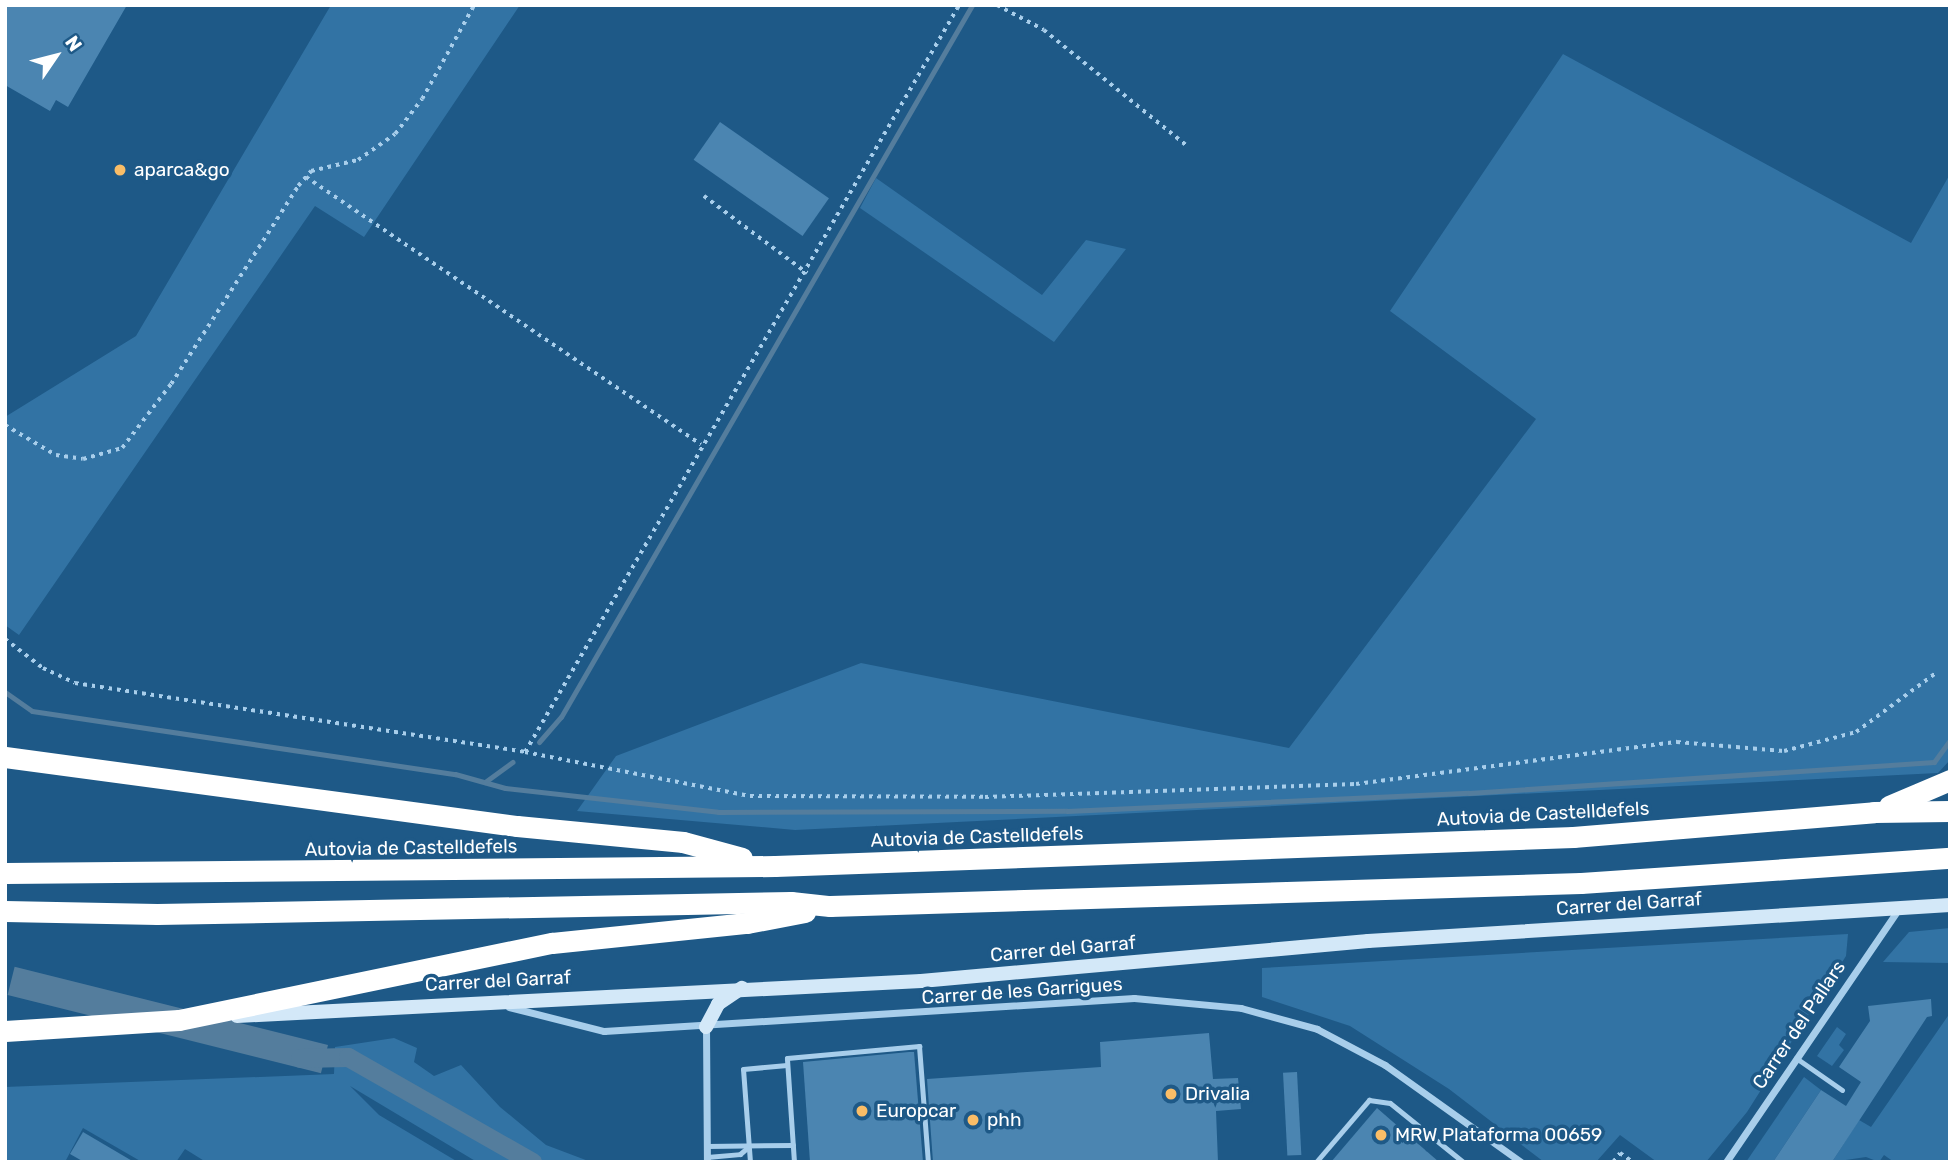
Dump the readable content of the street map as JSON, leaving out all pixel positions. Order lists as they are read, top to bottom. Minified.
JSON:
{"streets":{"highway":["Autovia de Castelldefels"],"main road":["Carrer del Garraf"],"street":["Carrer de les Garrigues","Carrer del Pallars"]},"crossings":[["Carrer del Garraf","Carrer de les Garrigues"],["Carrer del Garraf","Carrer del Pallars"]],"places":["aparca&go","Drivalia","Europcar","phh","MRW Plataforma 00659"],"north":"top right"}
